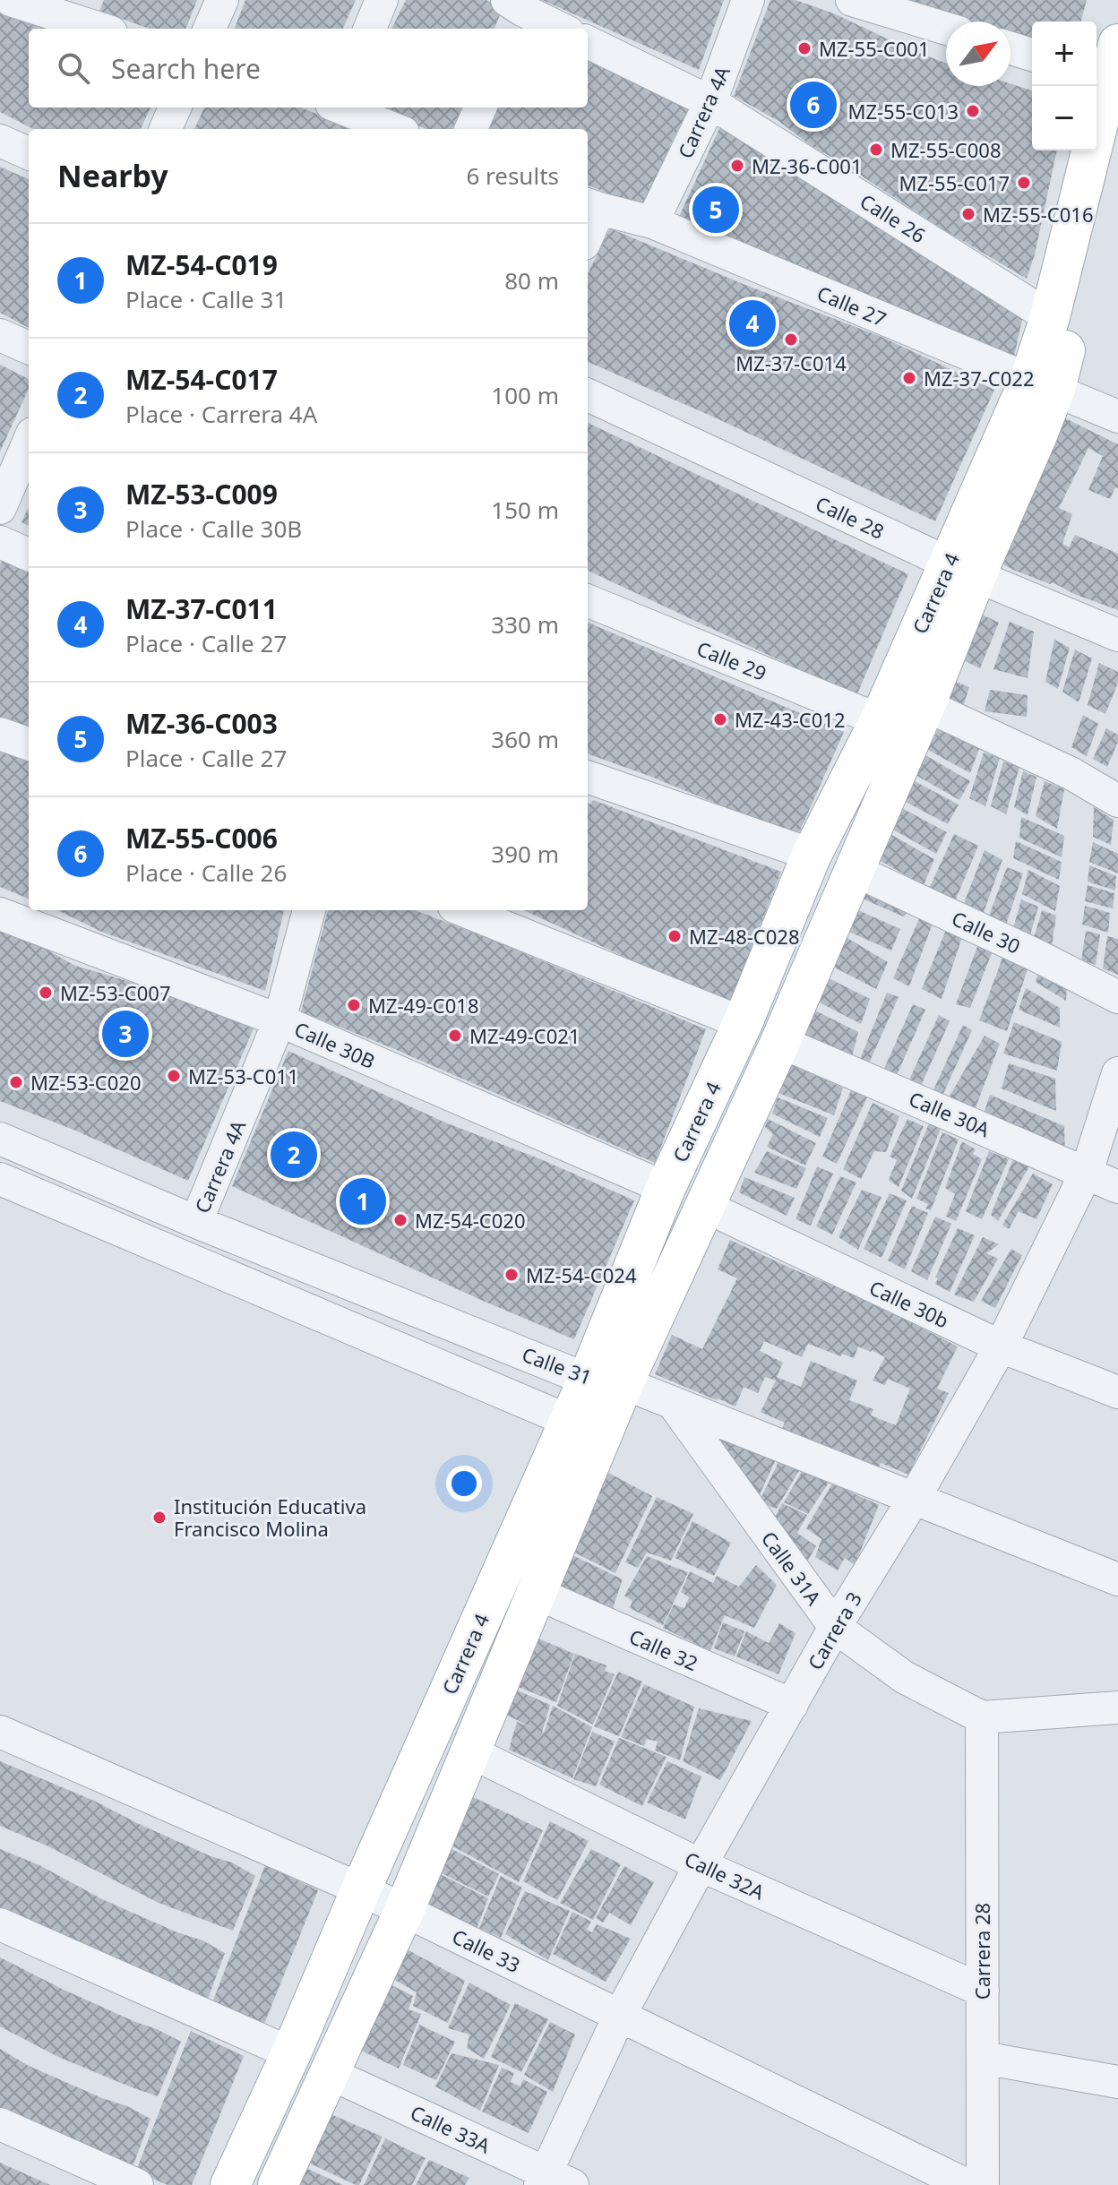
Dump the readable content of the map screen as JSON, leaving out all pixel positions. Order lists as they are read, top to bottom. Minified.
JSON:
{"streets":{"main road":["Carrera 4"],"street":["Carrera 4A","Calle 26","Calle 27","Calle 28","Calle 29","Calle 30","Calle 30B","Calle 30A","Calle 30b","Calle 31","Calle 31A","Carrera 3","Calle 32","Calle 32A","Calle 33","Carrera 28","Calle 33A"]},"crossings":[["Carrera 4A","Calle 26"],["Carrera 4A","Calle 27"],["Carrera 4A","Calle 30B"],["Carrera 4A","Calle 31"],["Calle 26","Carrera 4"],["Calle 27","Carrera 4"],["Calle 28","Carrera 4"],["Carrera 4","Calle 29"],["Carrera 4","Calle 30"],["Carrera 4","Calle 30B"],["Carrera 4","Calle 30A"],["Carrera 4","Calle 30b"],["Carrera 4","Calle 31"],["Carrera 4","Calle 32"],["Carrera 4","Calle 32A"],["Carrera 4","Calle 33"],["Carrera 4","Calle 33A"],["Calle 30A","Carrera 3"],["Calle 30b","Carrera 3"],["Calle 31","Calle 31A"],["Calle 31","Carrera 3"],["Calle 31A","Carrera 3"],["Calle 31A","Carrera 28"],["Carrera 3","Calle 32"],["Carrera 3","Calle 32A"],["Carrera 3","Calle 33"],["Carrera 3","Calle 33A"],["Calle 32A","Carrera 28"]],"places":["MZ-55-C001","MZ-55-C013","MZ-55-C008","MZ-36-C001","MZ-55-C017","MZ-55-C016","MZ-37-C014","MZ-37-C022","MZ-43-C012","MZ-48-C028","MZ-53-C007","MZ-49-C018","MZ-49-C021","MZ-53-C011","MZ-53-C020","MZ-54-C020","MZ-54-C024","Institución Educativa Francisco Molina"],"north":"top right","page":{"map_buttons":["+","−"],"search":"Search here","pins":["6","5","4","3","2","1"],"heading":["Nearby","6 results"],"list":[{"mark":"1","name":"MZ-54-C019","note":"Place · Calle 31","value":"80 m"},{"mark":"2","name":"MZ-54-C017","note":"Place · Carrera 4A","value":"100 m"},{"mark":"3","name":"MZ-53-C009","note":"Place · Calle 30B","value":"150 m"},{"mark":"4","name":"MZ-37-C011","note":"Place · Calle 27","value":"330 m"},{"mark":"5","name":"MZ-36-C003","note":"Place · Calle 27","value":"360 m"},{"mark":"6","name":"MZ-55-C006","note":"Place · Calle 26","value":"390 m"}]}}
